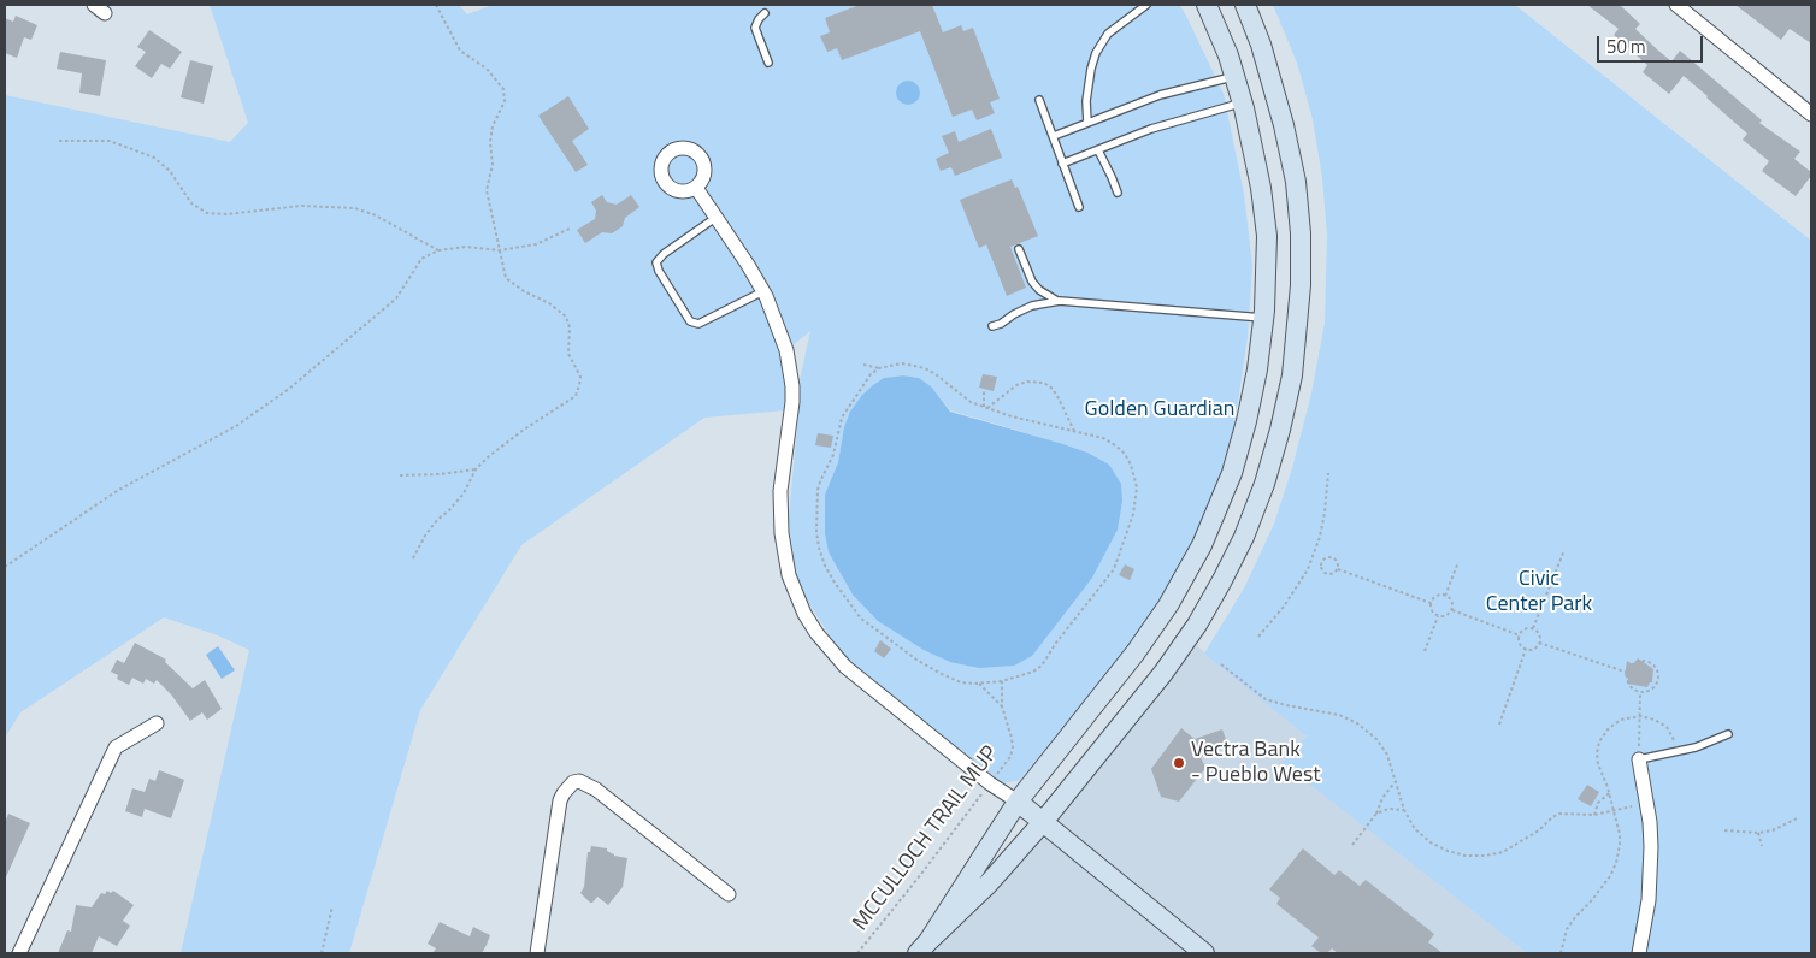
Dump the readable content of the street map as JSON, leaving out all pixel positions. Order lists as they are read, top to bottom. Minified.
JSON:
{"streets":{"path":["MCCULLOCH TRAIL MUP"]},"parks":["Golden Guardian","Civic Center Park"],"places":["Vectra Bank - Pueblo West"],"scale_bar":"50 m"}
